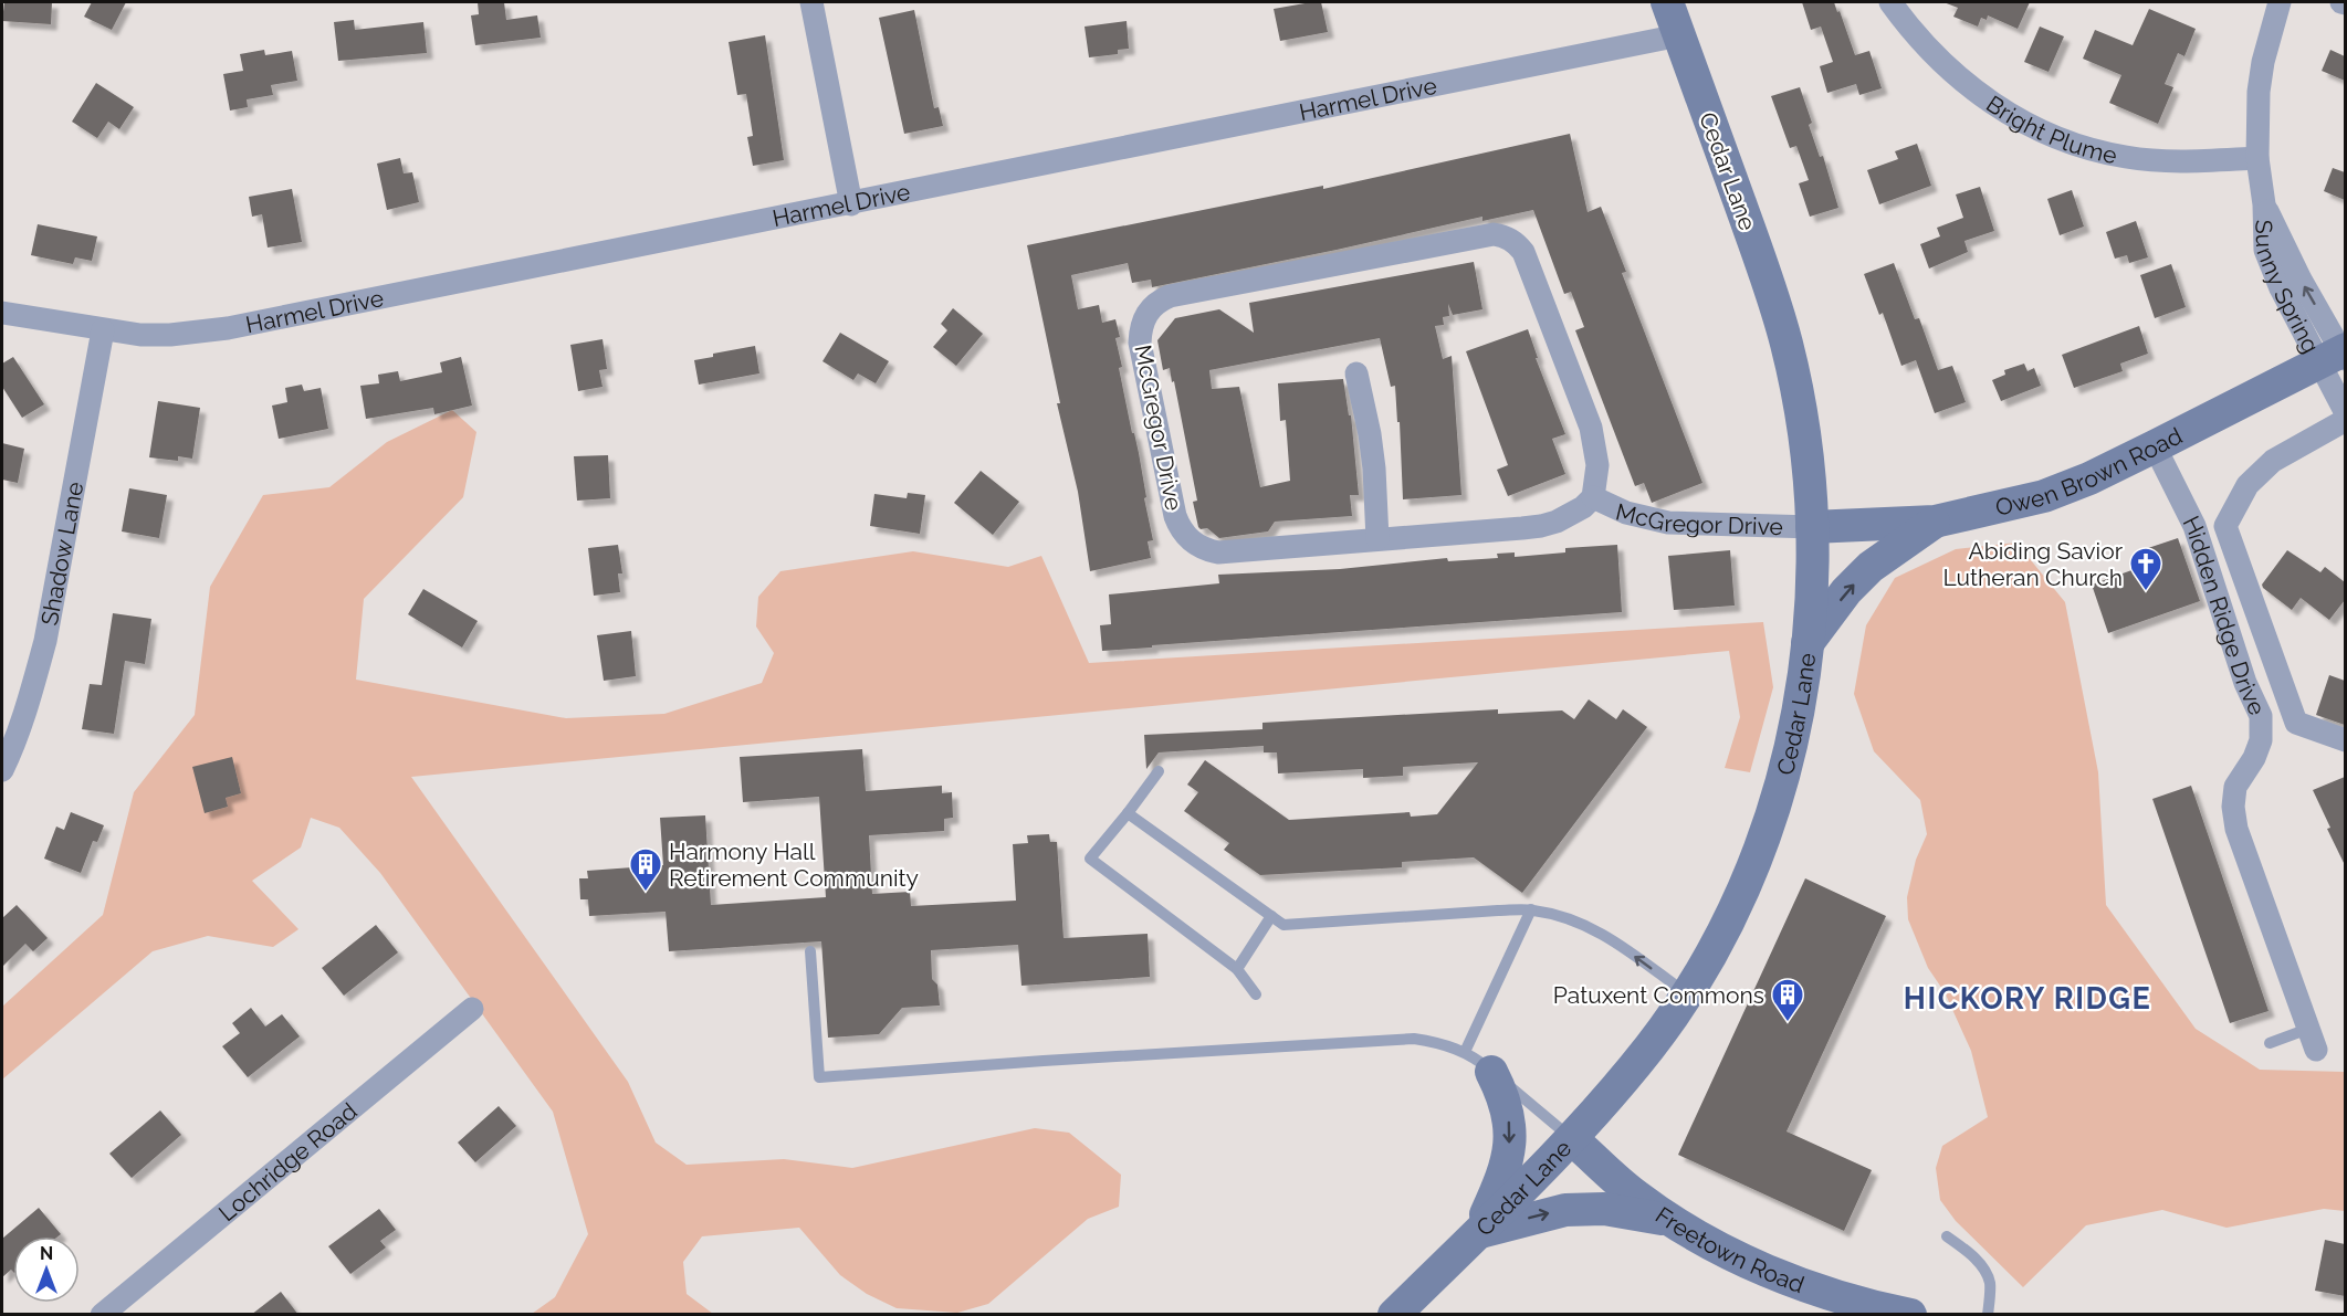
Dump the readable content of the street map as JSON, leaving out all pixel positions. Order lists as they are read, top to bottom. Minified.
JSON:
{"streets":{"main road":["Cedar Lane","Owen Brown Road","Freetown Road"],"street":["Harmel Drive","Bright Plume","Sunny Spring","McGregor Drive","Shadow Lane","Hidden Ridge Drive","Lochridge Road"]},"crossings":[["Harmel Drive","Cedar Lane"],["Harmel Drive","Shadow Lane"],["Bright Plume","Sunny Spring"],["Cedar Lane","McGregor Drive"],["Cedar Lane","Owen Brown Road"],["Cedar Lane","Freetown Road"],["Sunny Spring","Owen Brown Road"],["McGregor Drive","Owen Brown Road"],["Owen Brown Road","Hidden Ridge Drive"]],"districts":["HICKORY RIDGE"],"places":{"church":["Abiding Savior Lutheran Church"],"building":["Harmony Hall Retirement Community","Patuxent Commons"]},"north":"top"}
